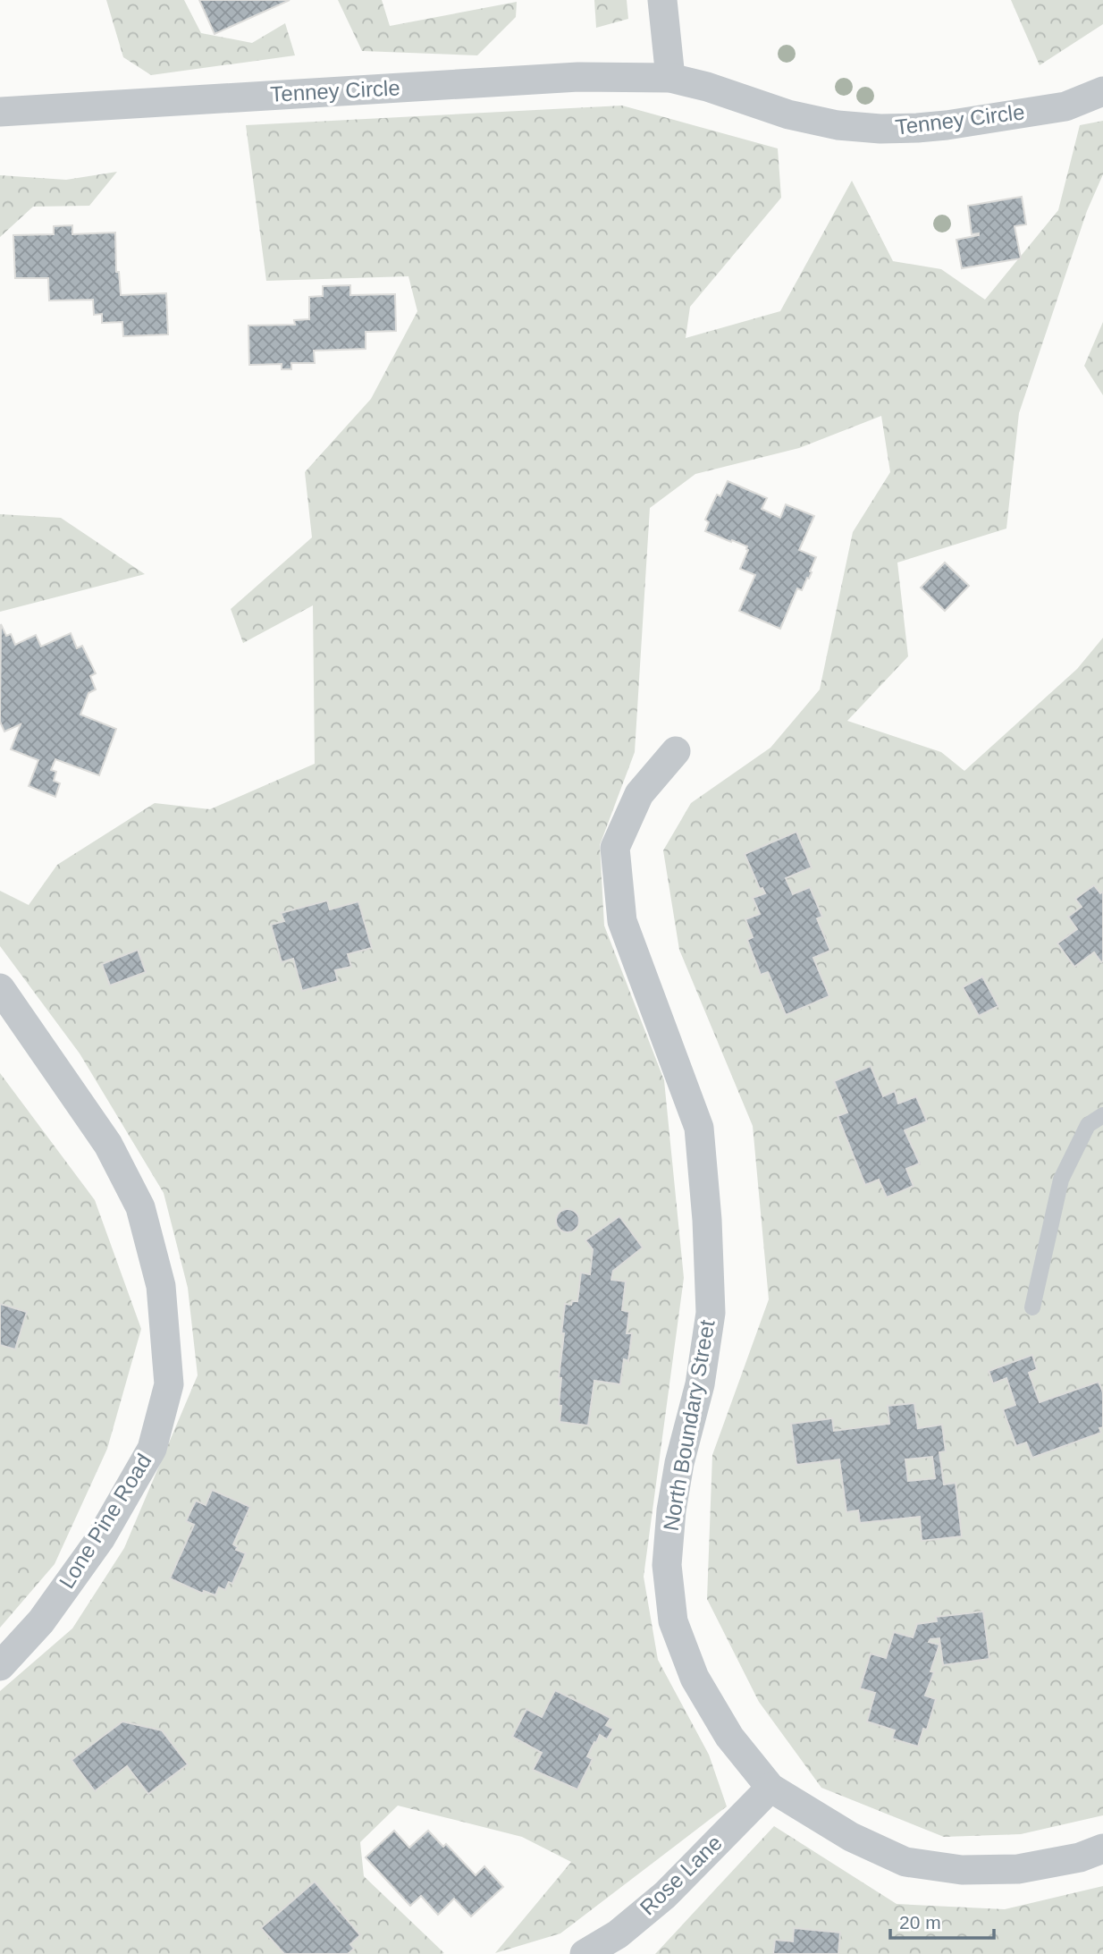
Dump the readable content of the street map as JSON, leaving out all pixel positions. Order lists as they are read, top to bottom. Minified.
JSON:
{"streets":{"street":["Tenney Circle","North Boundary Street","Lone Pine Road","Rose Lane"]},"crossings":[["North Boundary Street","Rose Lane"]],"scale_bar":"20 m"}
